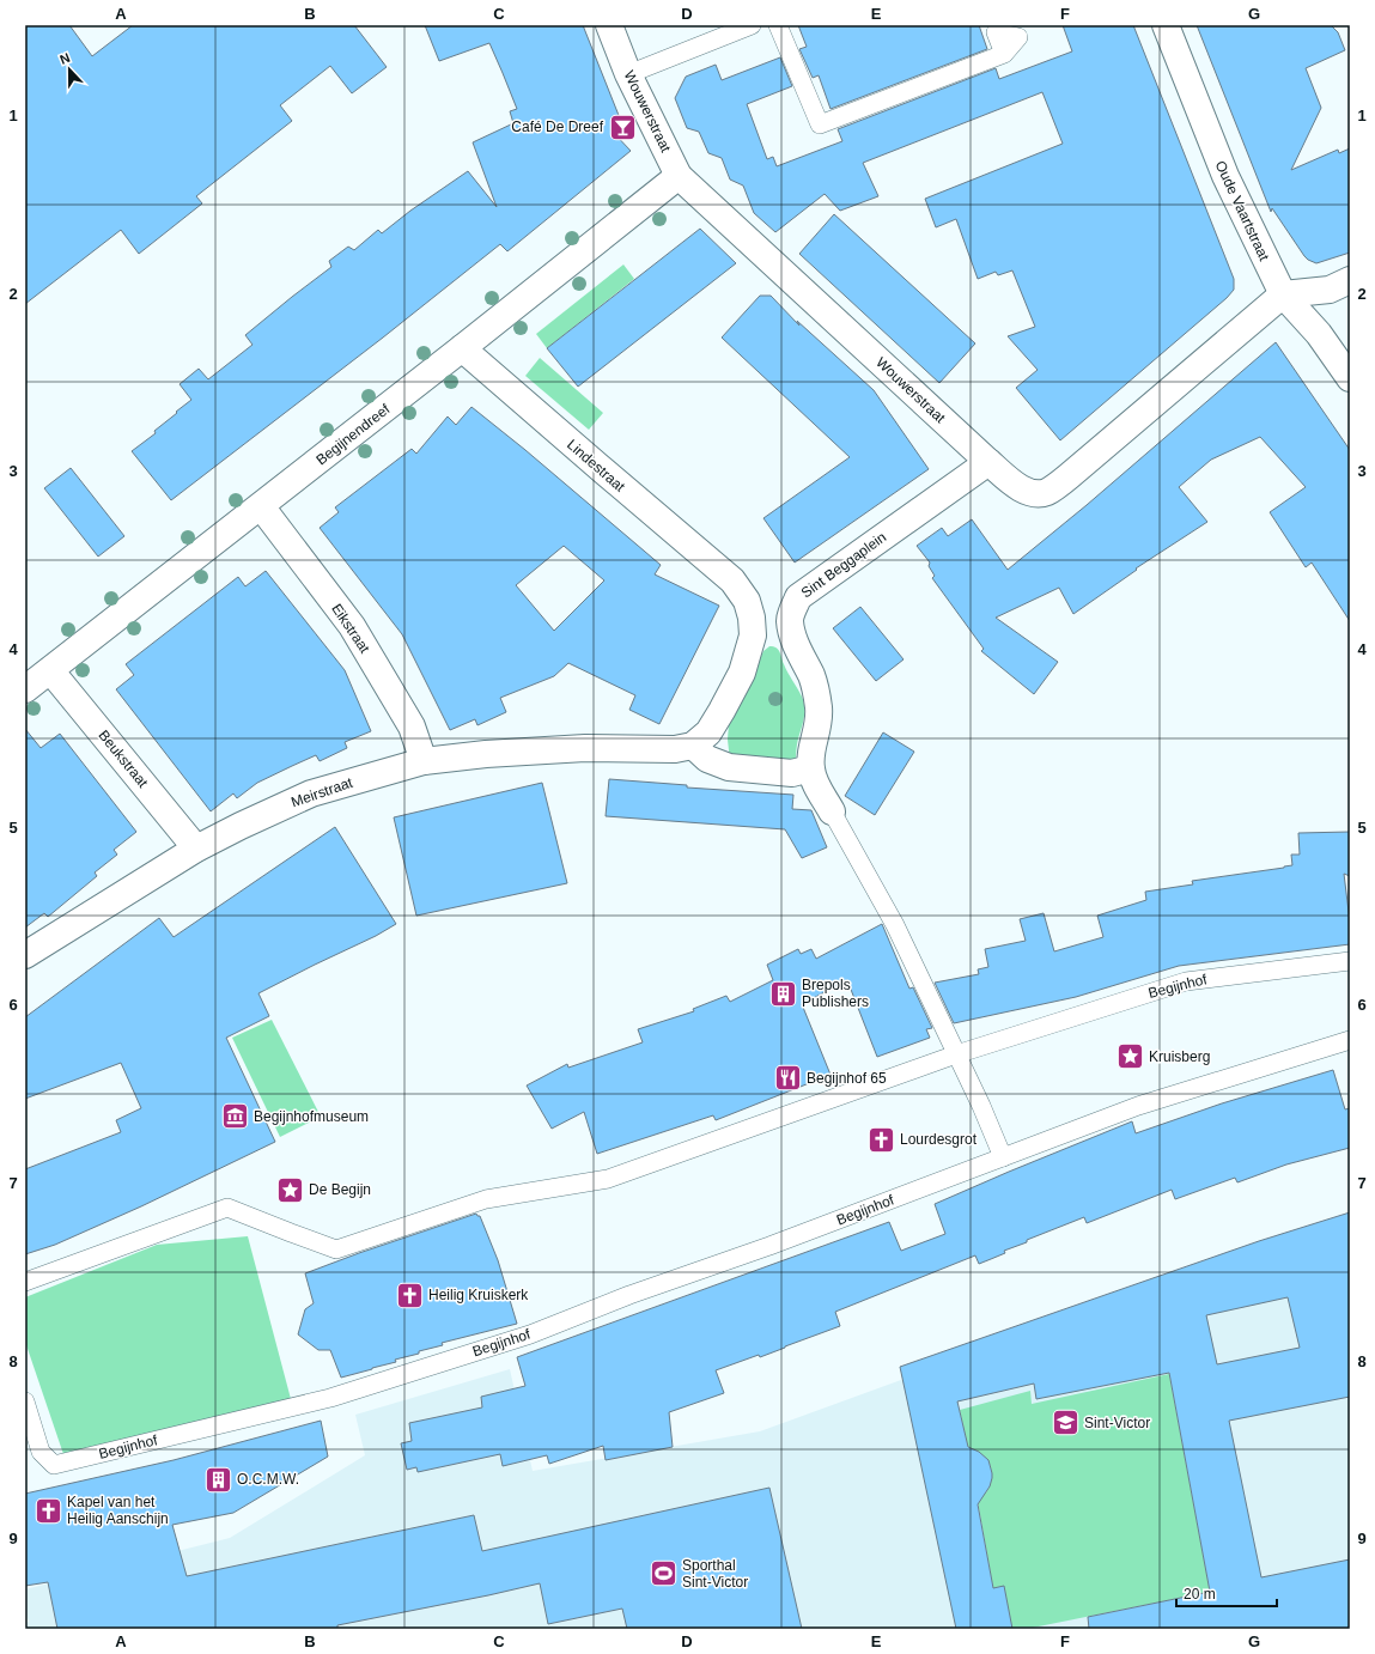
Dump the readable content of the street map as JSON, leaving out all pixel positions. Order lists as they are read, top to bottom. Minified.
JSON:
{"streets":{"street":["Wouwerstraat","Oude Vaartstraat","Begijnendreef","Lindestraat","Sint Beggaplein","Eikstraat","Beukstraat","Meirstraat"],"lane":["Begijnhof"]},"crossings":[["Wouwerstraat","Oude Vaartstraat"],["Wouwerstraat","Begijnendreef"],["Wouwerstraat","Sint Beggaplein"],["Begijnendreef","Lindestraat"],["Begijnendreef","Eikstraat"],["Begijnendreef","Beukstraat"],["Lindestraat","Meirstraat"],["Eikstraat","Meirstraat"],["Beukstraat","Meirstraat"]],"places":{"bar":["Café De Dreef"],"building":["Brepols Publishers","O.C.M.W."],"place":["Kruisberg","De Begijn"],"restaurant":["Begijnhof 65"],"museum":["Begijnhofmuseum"],"church":["Lourdesgrot","Heilig Kruiskerk","Kapel van het Heilig Aanschijn"],"school or university":["Sint-Victor"],"sports":["Sporthal Sint-Victor"]},"scale_bar":"20 m","north":"top","grid":{"columns":["A","B","C","D","E","F","G"],"rows":["1","2","3","4","5","6","7","8","9"]}}
